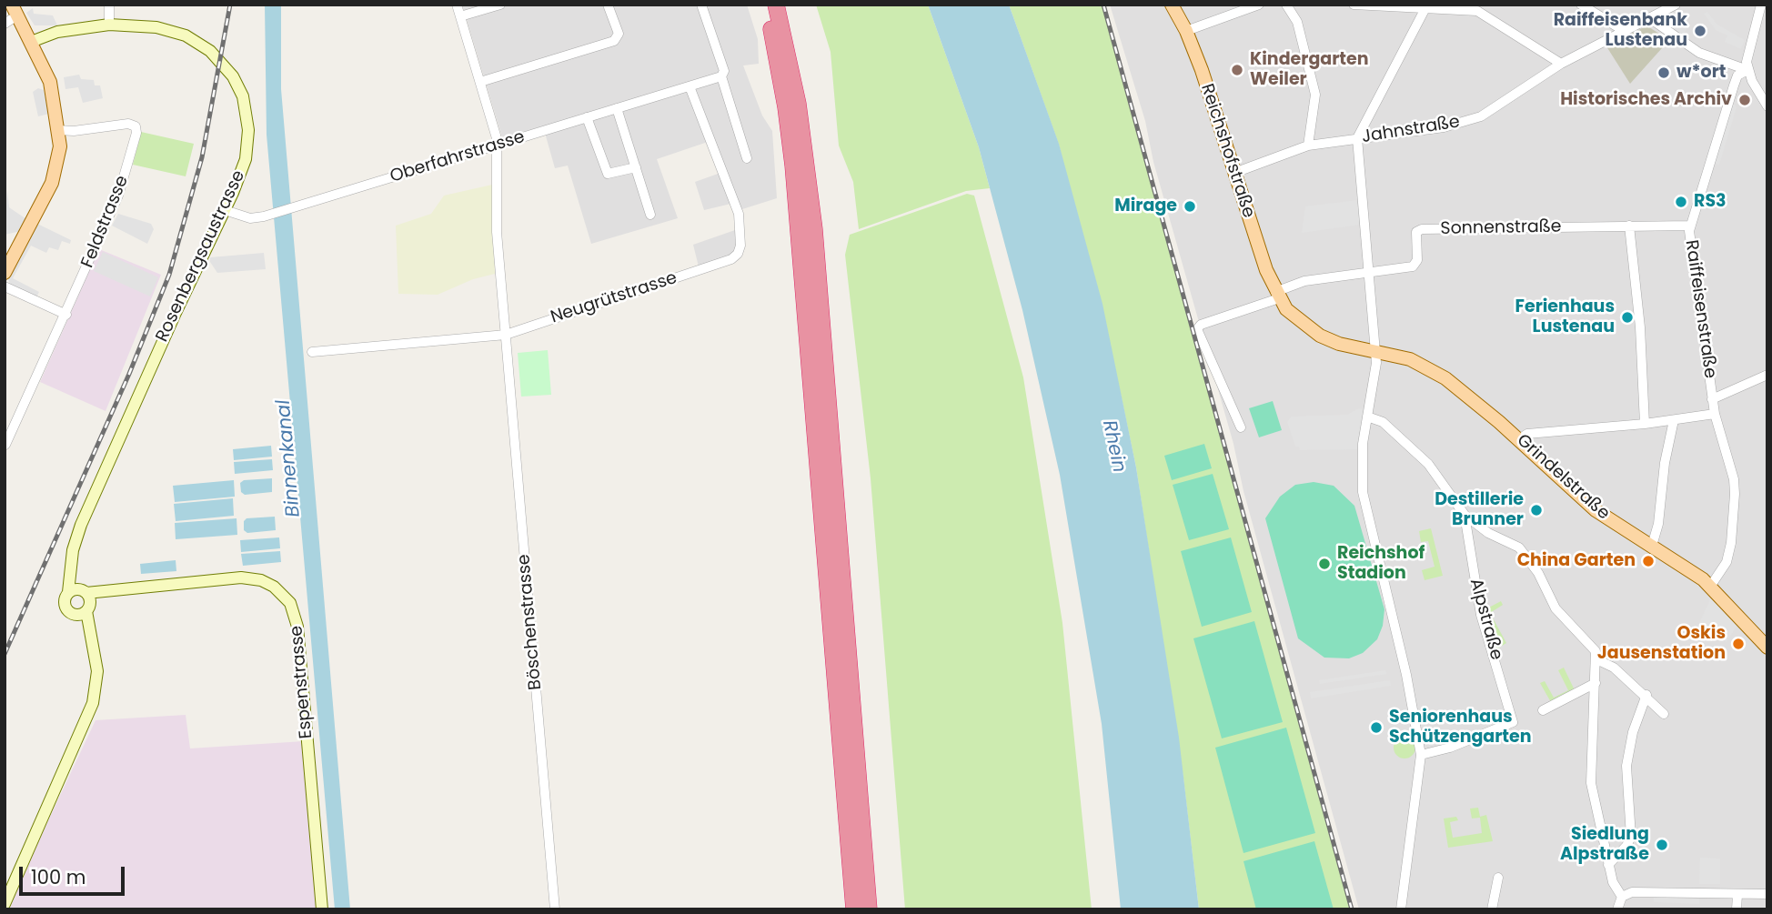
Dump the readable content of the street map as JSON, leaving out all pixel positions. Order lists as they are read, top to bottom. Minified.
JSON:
{"streets":{"main road":["Reichshofstraße","Grindelstraße"],"street":["Jahnstraße","Oberfahrstrasse","Feldstrasse","Sonnenstraße","Rosenbergsaustrasse","Neugrütstrasse","Raiffeisenstraße","Alpstraße","Böschenstrasse","Espenstrasse"]},"crossings":[["Jahnstraße","Reichshofstraße"],["Reichshofstraße","Grindelstraße"],["Oberfahrstrasse","Rosenbergsaustrasse"],["Oberfahrstrasse","Neugrütstrasse"],["Oberfahrstrasse","Böschenstrasse"],["Sonnenstraße","Raiffeisenstraße"],["Rosenbergsaustrasse","Espenstrasse"],["Neugrütstrasse","Böschenstrasse"],["Raiffeisenstraße","Grindelstraße"]],"water":["Rhein","Binnenkanal"],"places":["Raiffeisenbank Lustenau","Kindergarten Weiler","w*ort","Historisches Archiv","RS3","Mirage","Ferienhaus Lustenau","Destillerie Brunner","China Garten","Reichshof Stadion","Oskis Jausenstation","Seniorenhaus Schützengarten","Siedlung Alpstraße"],"scale_bar":"100 m"}
